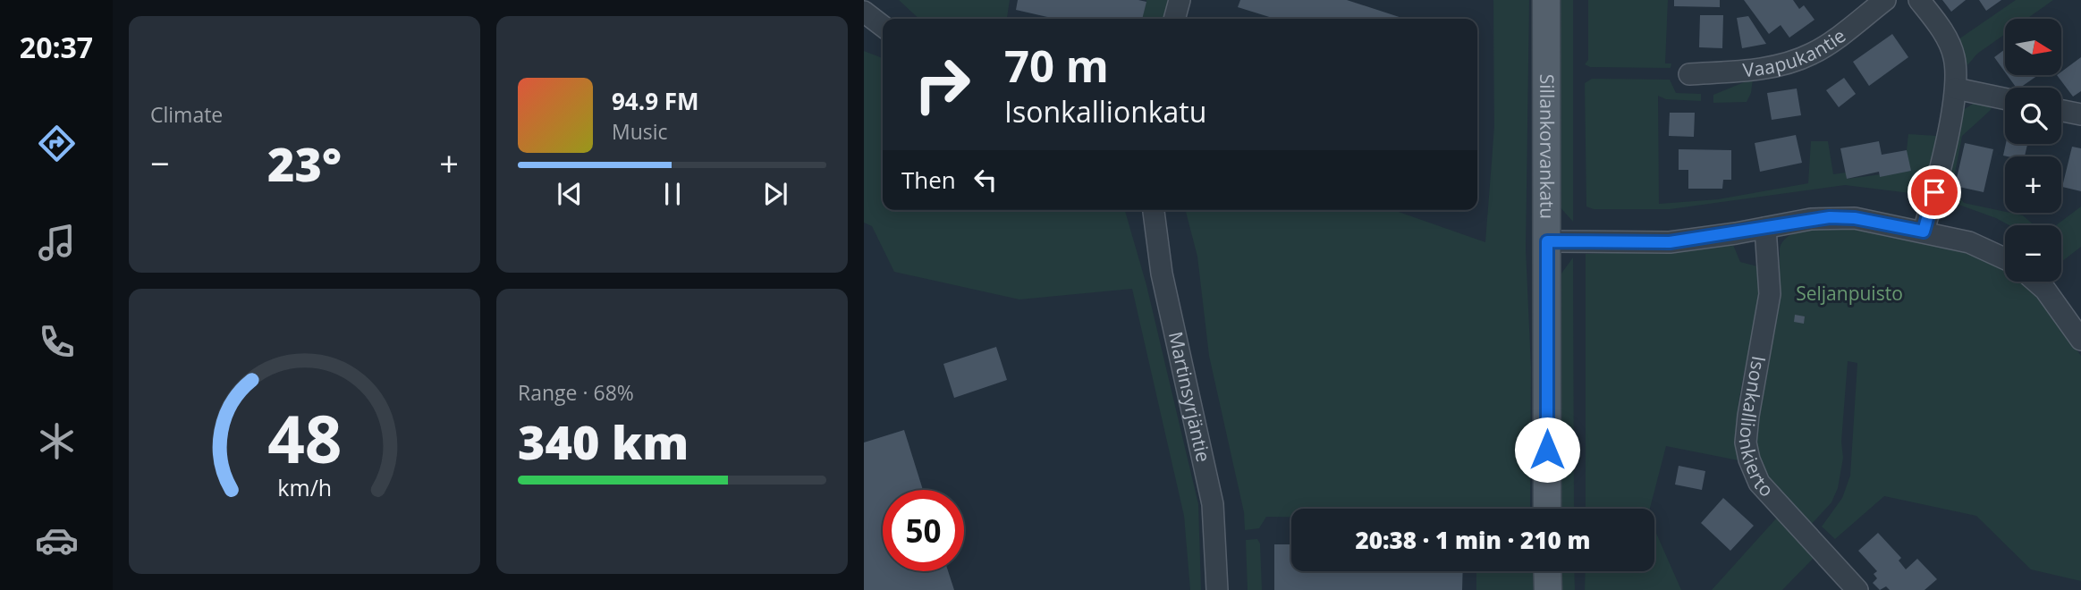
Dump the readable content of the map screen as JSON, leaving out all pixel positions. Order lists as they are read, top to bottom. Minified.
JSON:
{"streets":{"main road":["Sillankorvankatu"],"street":["Vaapukantie","Martinsyrjäntie","Isonkallionkierto"]},"parks":["Seljanpuisto"],"north":"right","page":{"tabs":"20:37","tile":["Climate",["Range · 68%","340 km"]],"map_buttons":["+","−"],"turn":["70 m","Isonkallionkatu"],"song":["94.9 FM","Music"],"heat":["−","23°","+"],"then":"Then","limit":"50","trip":"20:38 · 1 min · 210 m","gauge":["48","km/h"]}}
